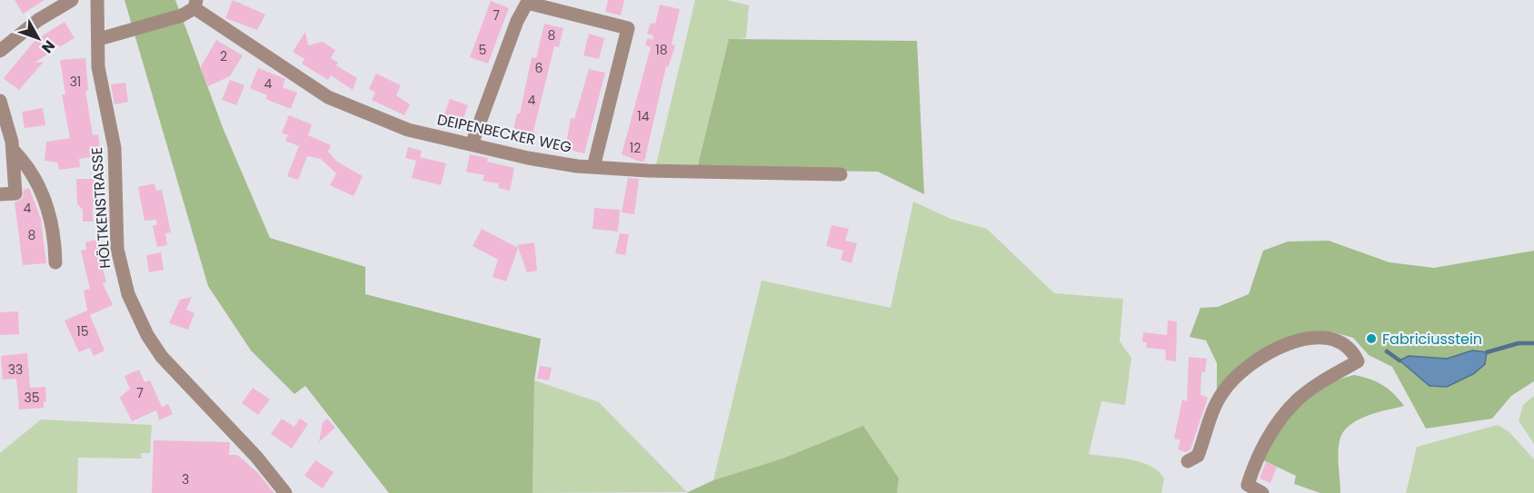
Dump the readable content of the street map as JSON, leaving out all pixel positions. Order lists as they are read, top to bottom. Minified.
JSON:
{"streets":{"street":["DEIPENBECKER WEG","HÖLTKENSTRASSE"]},"places":["Fabriciusstein"],"house_numbers":["7","8","5","18","2","6","31","4","4","14","12","4","8","15","33","7","35","3"],"north":"bottom right"}
